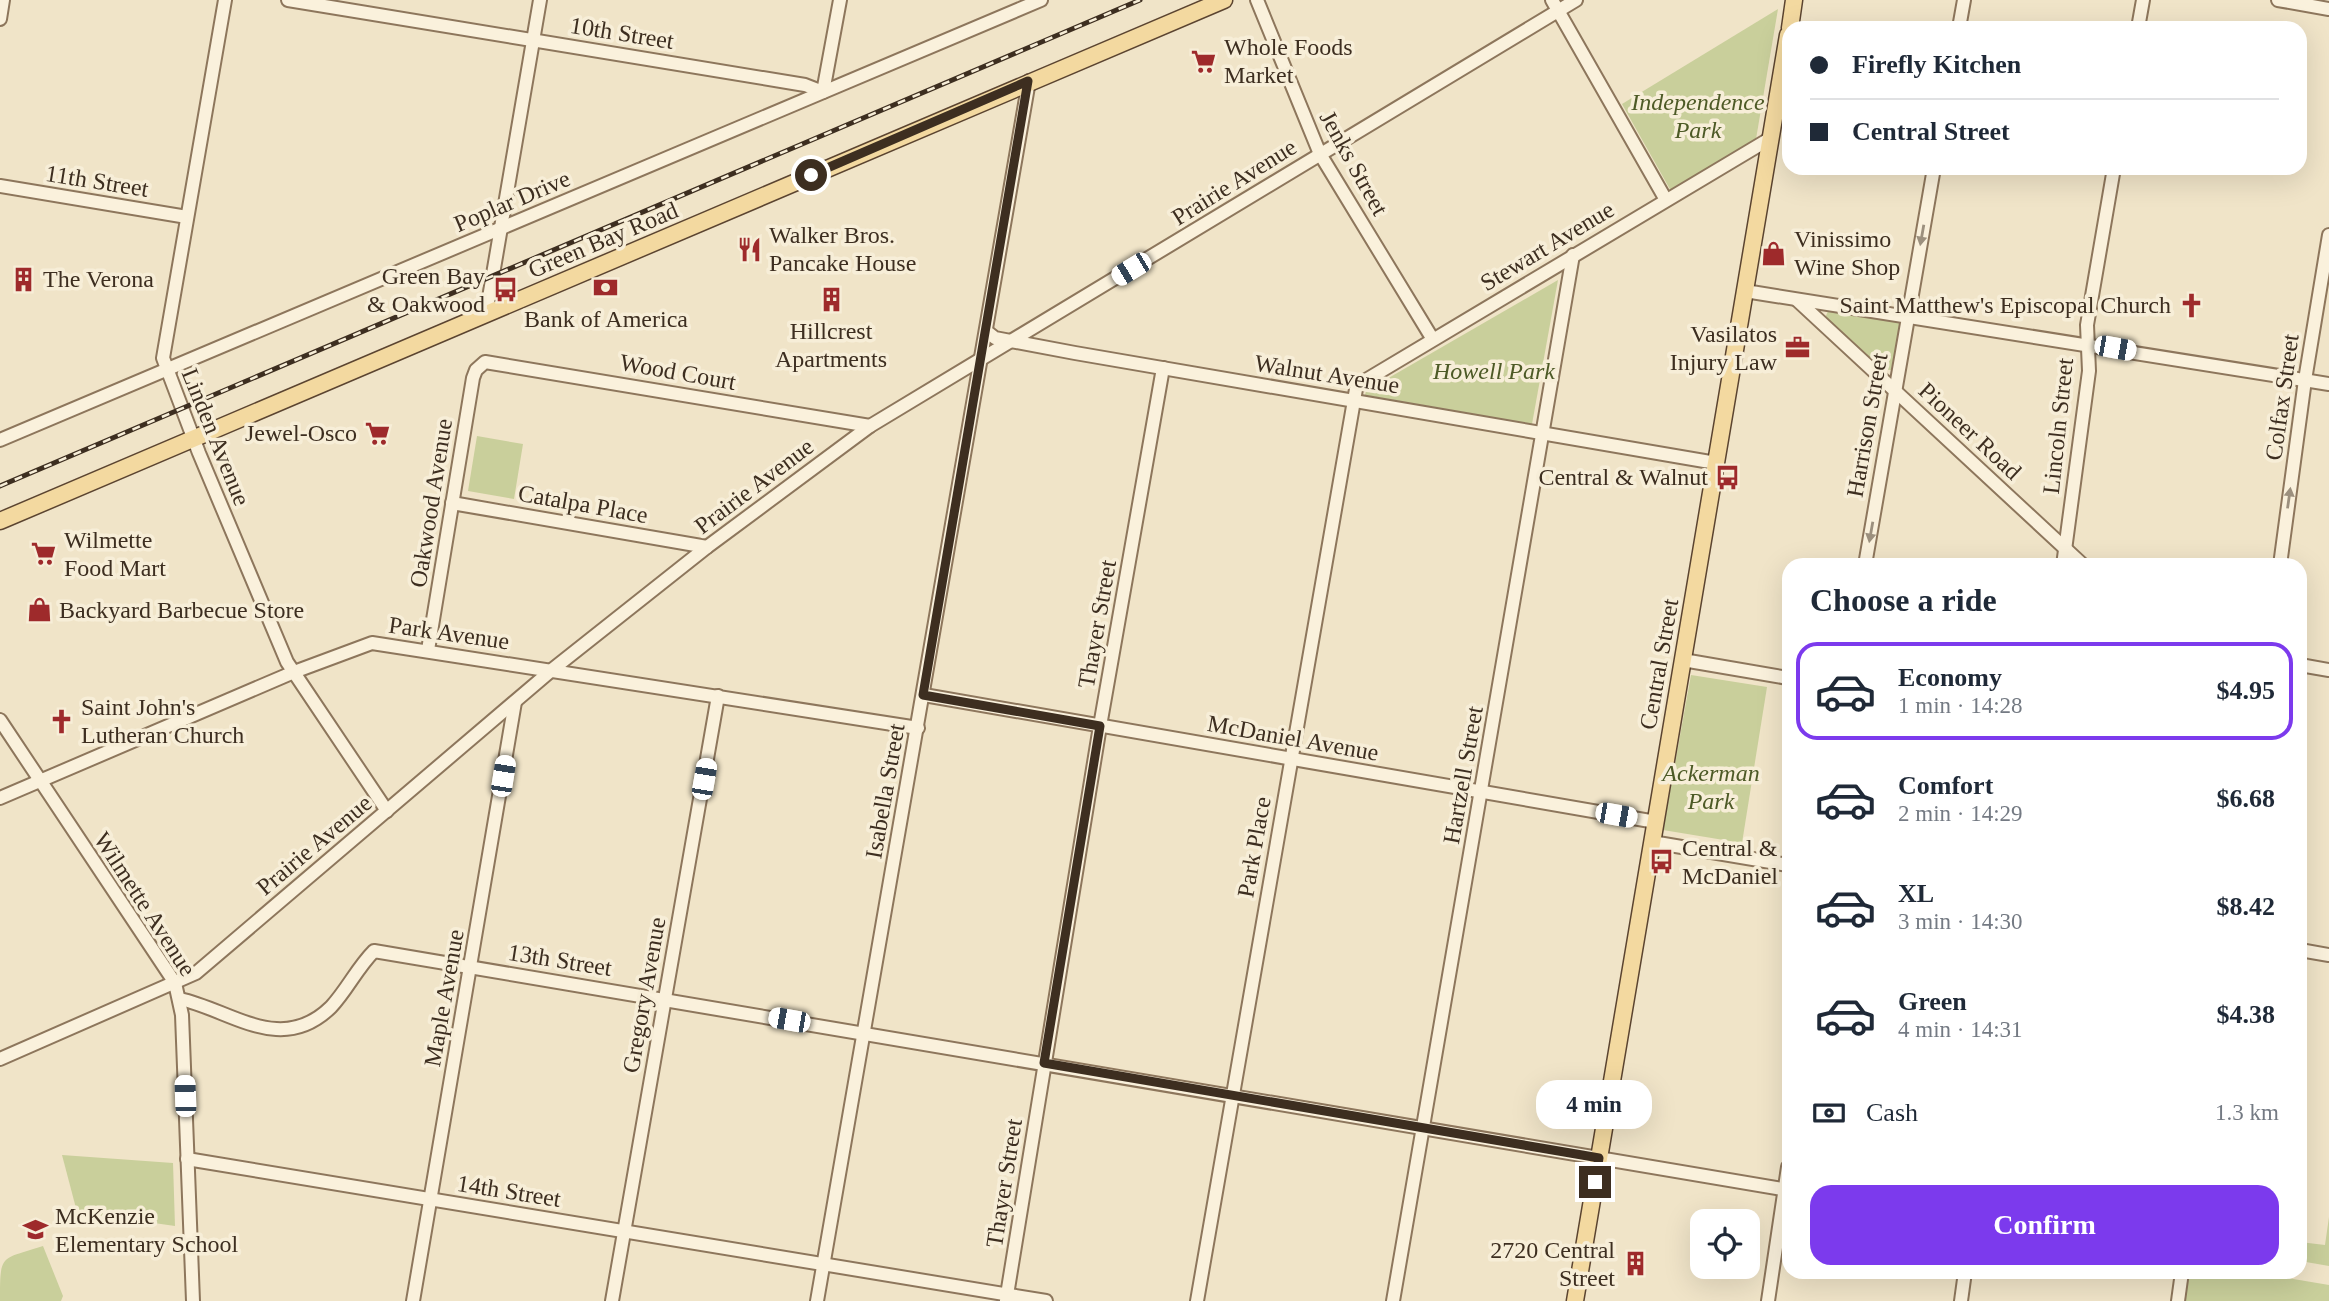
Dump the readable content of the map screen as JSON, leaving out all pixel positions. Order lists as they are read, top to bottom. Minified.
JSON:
{"streets":{"main road":["Green Bay Road","Central Street"],"street":["10th Street","Jenks Street","11th Street","Prairie Avenue","Poplar Drive","Stewart Avenue","Wood Court","Walnut Avenue","Colfax Street","Harrison Street","Lincoln Street","Pioneer Road","Linden Avenue","Oakwood Avenue","Catalpa Place","Thayer Street","Park Avenue","McDaniel Avenue","Hartzell Street","Isabella Street","Park Place","Wilmette Avenue","13th Street","Gregory Avenue","Maple Avenue","14th Street"]},"crossings":[["10th Street","Poplar Drive"],["Jenks Street","Prairie Avenue"],["Jenks Street","Stewart Avenue"],["11th Street","Linden Avenue"],["Prairie Avenue","Wood Court"],["Prairie Avenue","Walnut Avenue"],["Prairie Avenue","Linden Avenue"],["Prairie Avenue","Catalpa Place"],["Prairie Avenue","Park Avenue"],["Prairie Avenue","Isabella Street"],["Prairie Avenue","Wilmette Avenue"],["Prairie Avenue","Maple Avenue"],["Poplar Drive","Linden Avenue"],["Green Bay Road","Linden Avenue"],["Green Bay Road","Isabella Street"],["Stewart Avenue","Walnut Avenue"],["Stewart Avenue","Central Street"],["Stewart Avenue","Hartzell Street"],["Stewart Avenue","Park Place"],["Wood Court","Oakwood Avenue"],["Walnut Avenue","Thayer Street"],["Walnut Avenue","Central Street"],["Walnut Avenue","Hartzell Street"],["Walnut Avenue","Isabella Street"],["Walnut Avenue","Park Place"],["Harrison Street","Pioneer Road"],["Lincoln Street","Pioneer Road"],["Linden Avenue","Park Avenue"],["Oakwood Avenue","Catalpa Place"],["Oakwood Avenue","Park Avenue"],["Thayer Street","McDaniel Avenue"],["Thayer Street","13th Street"],["Thayer Street","14th Street"],["Park Avenue","Isabella Street"],["Park Avenue","Wilmette Avenue"],["Park Avenue","Gregory Avenue"],["Central Street","McDaniel Avenue"],["Central Street","13th Street"],["McDaniel Avenue","Hartzell Street"],["McDaniel Avenue","Isabella Street"],["McDaniel Avenue","Park Place"],["Hartzell Street","13th Street"],["Isabella Street","13th Street"],["Isabella Street","14th Street"],["Park Place","13th Street"],["Wilmette Avenue","13th Street"],["Wilmette Avenue","14th Street"],["13th Street","Gregory Avenue"],["13th Street","Maple Avenue"],["Gregory Avenue","14th Street"],["Maple Avenue","14th Street"]],"one_way":["Colfax Street","Harrison Street"],"parks":["Independence Park","Howell Park","Ackerman Park"],"places":{"supermarket":["Whole Foods Market","Jewel-Osco","Wilmette Food Mart"],"restaurant":["Walker Bros. Pancake House"],"shop":["Vinissimo Wine Shop","Backyard Barbecue Store"],"building":["The Verona","Hillcrest Apartments","2720 Central Street"],"bank":["Bank of America"],"bus stop":["Green Bay & Oakwood","Central & Walnut","Central & McDaniel"],"church":["Saint Matthew's Episcopal Church","Saint John's Lutheran Church"],"office":["Vasilatos Injury Law"],"school or university":["McKenzie Elementary School"]},"page":{"banner":["Firefly Kitchen","Central Street"],"heading":"Choose a ride","list":[{"name":"Economy","note":"1 min · 14:28","value":"$4.95"},{"name":"Comfort","note":"2 min · 14:29","value":"$6.68"},{"name":"XL","note":"3 min · 14:30","value":"$8.42"},{"name":"Green","note":"4 min · 14:31","value":"$4.38"}],"pay":["Cash","1.3 km"],"bubble":"4 min","buttons":"Confirm"}}
